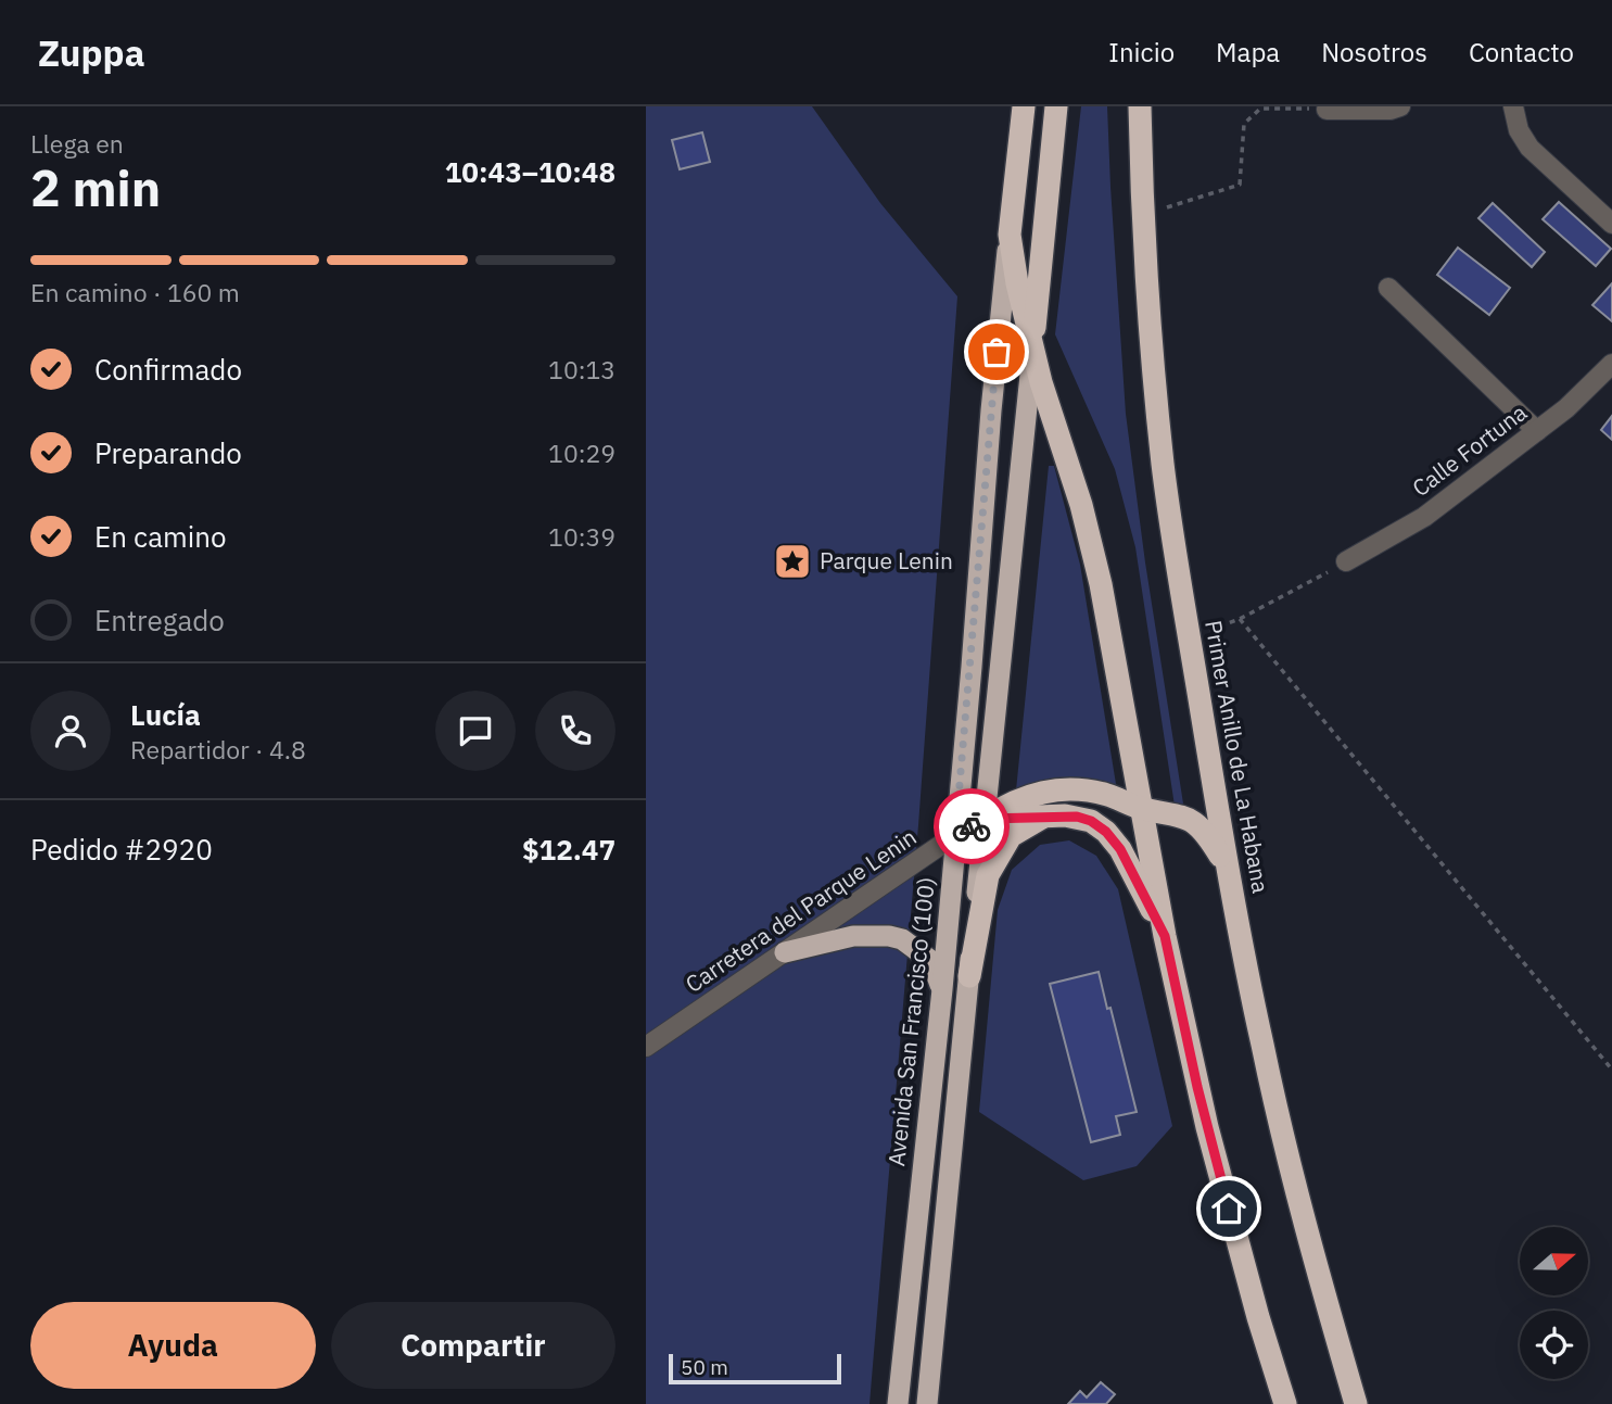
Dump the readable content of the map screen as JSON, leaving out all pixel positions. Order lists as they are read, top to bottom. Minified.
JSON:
{"streets":{"highway":["Primer Anillo de La Habana","Avenida San Francisco (100)"],"street":["Calle Fortuna","Carretera del Parque Lenin"]},"crossings":[["Carretera del Parque Lenin","Avenida San Francisco (100)"]],"places":{"place":["Parque Lenin"]},"scale_bar":"50 m","north":"right","page":{"header":"Zuppa","nav":["Inicio","Mapa","Nosotros","Contacto"],"heading":["2 min","Llega en","10:43–10:48"],"panel":["Lucía","Repartidor · 4.8","Pedido #2920","$12.47"],"bar":"En camino · 160 m","list":[["Confirmado","10:13"],["Preparando","10:29"],["En camino","10:39"],"Entregado"],"buttons":["Ayuda","Compartir"],"scale":"50 m"}}
